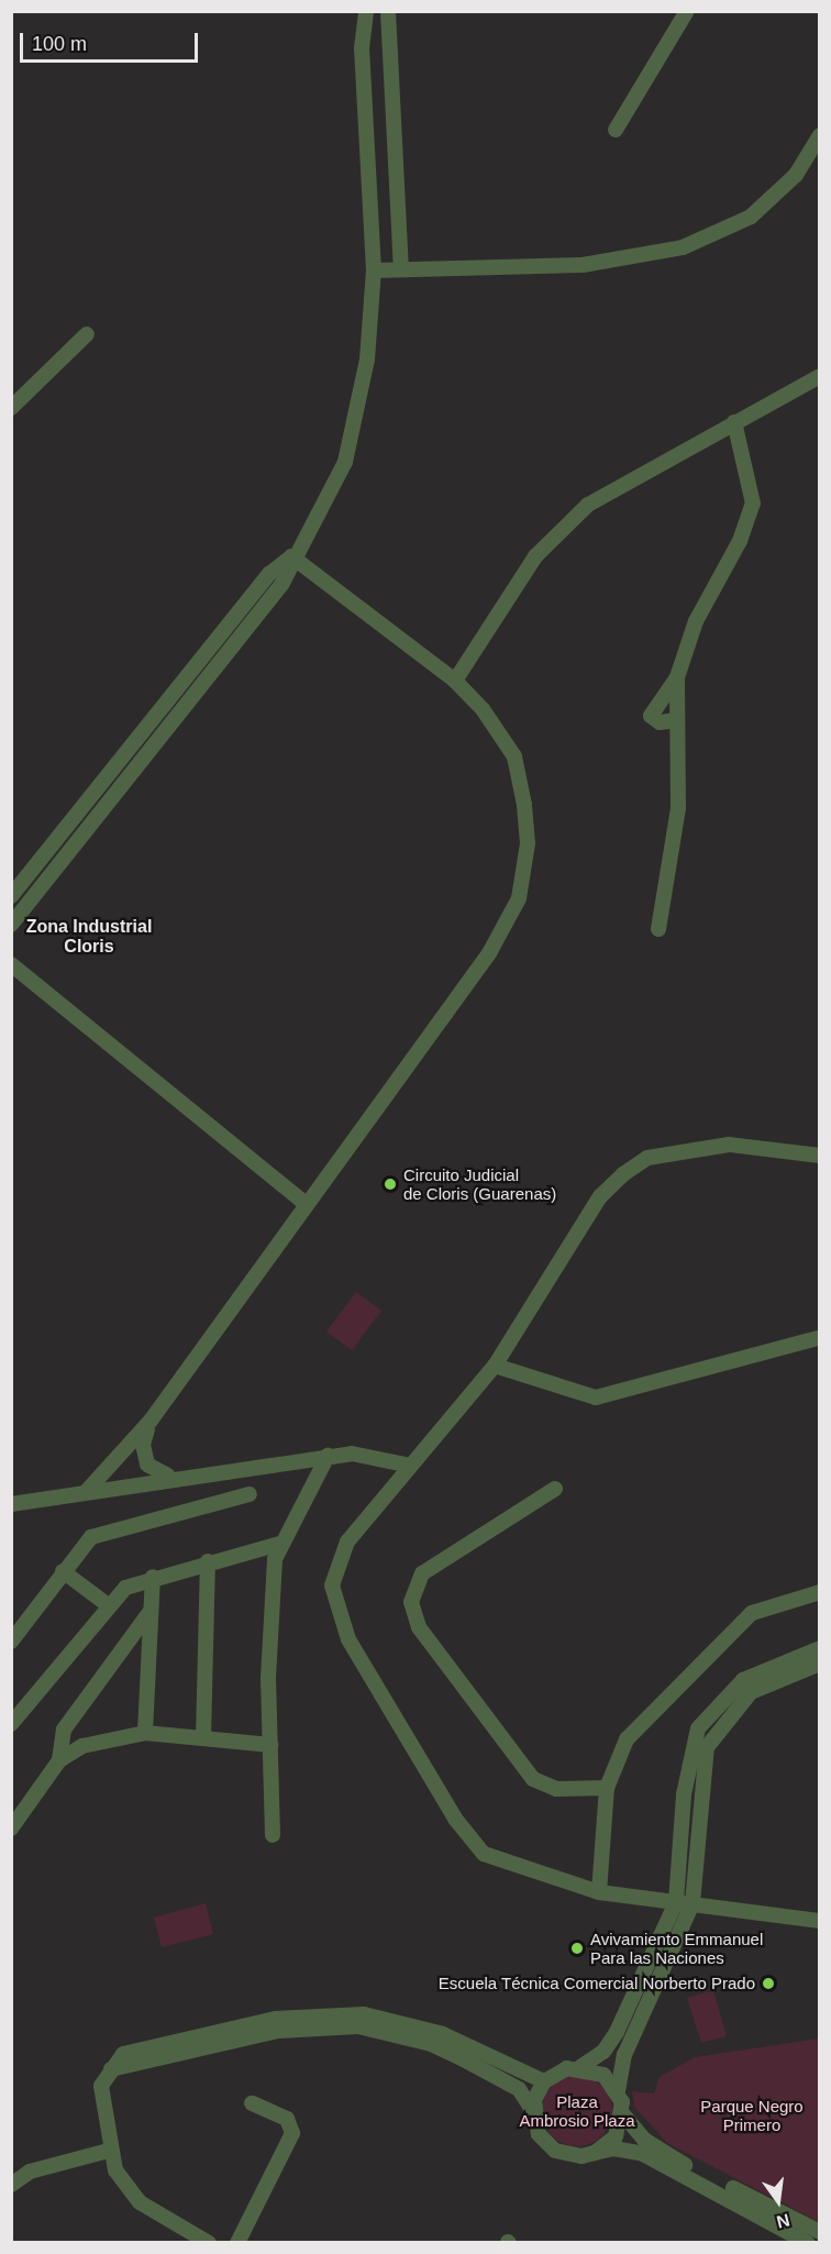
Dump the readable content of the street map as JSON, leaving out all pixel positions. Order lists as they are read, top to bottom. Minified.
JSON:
{"districts":["Zona Industrial Cloris"],"parks":["Plaza Ambrosio Plaza","Parque Negro Primero"],"places":["Circuito Judicial de Cloris (Guarenas)","Avivamiento Emmanuel Para las Naciones","Escuela Técnica Comercial Norberto Prado"],"scale_bar":"100 m","north":"bottom"}
